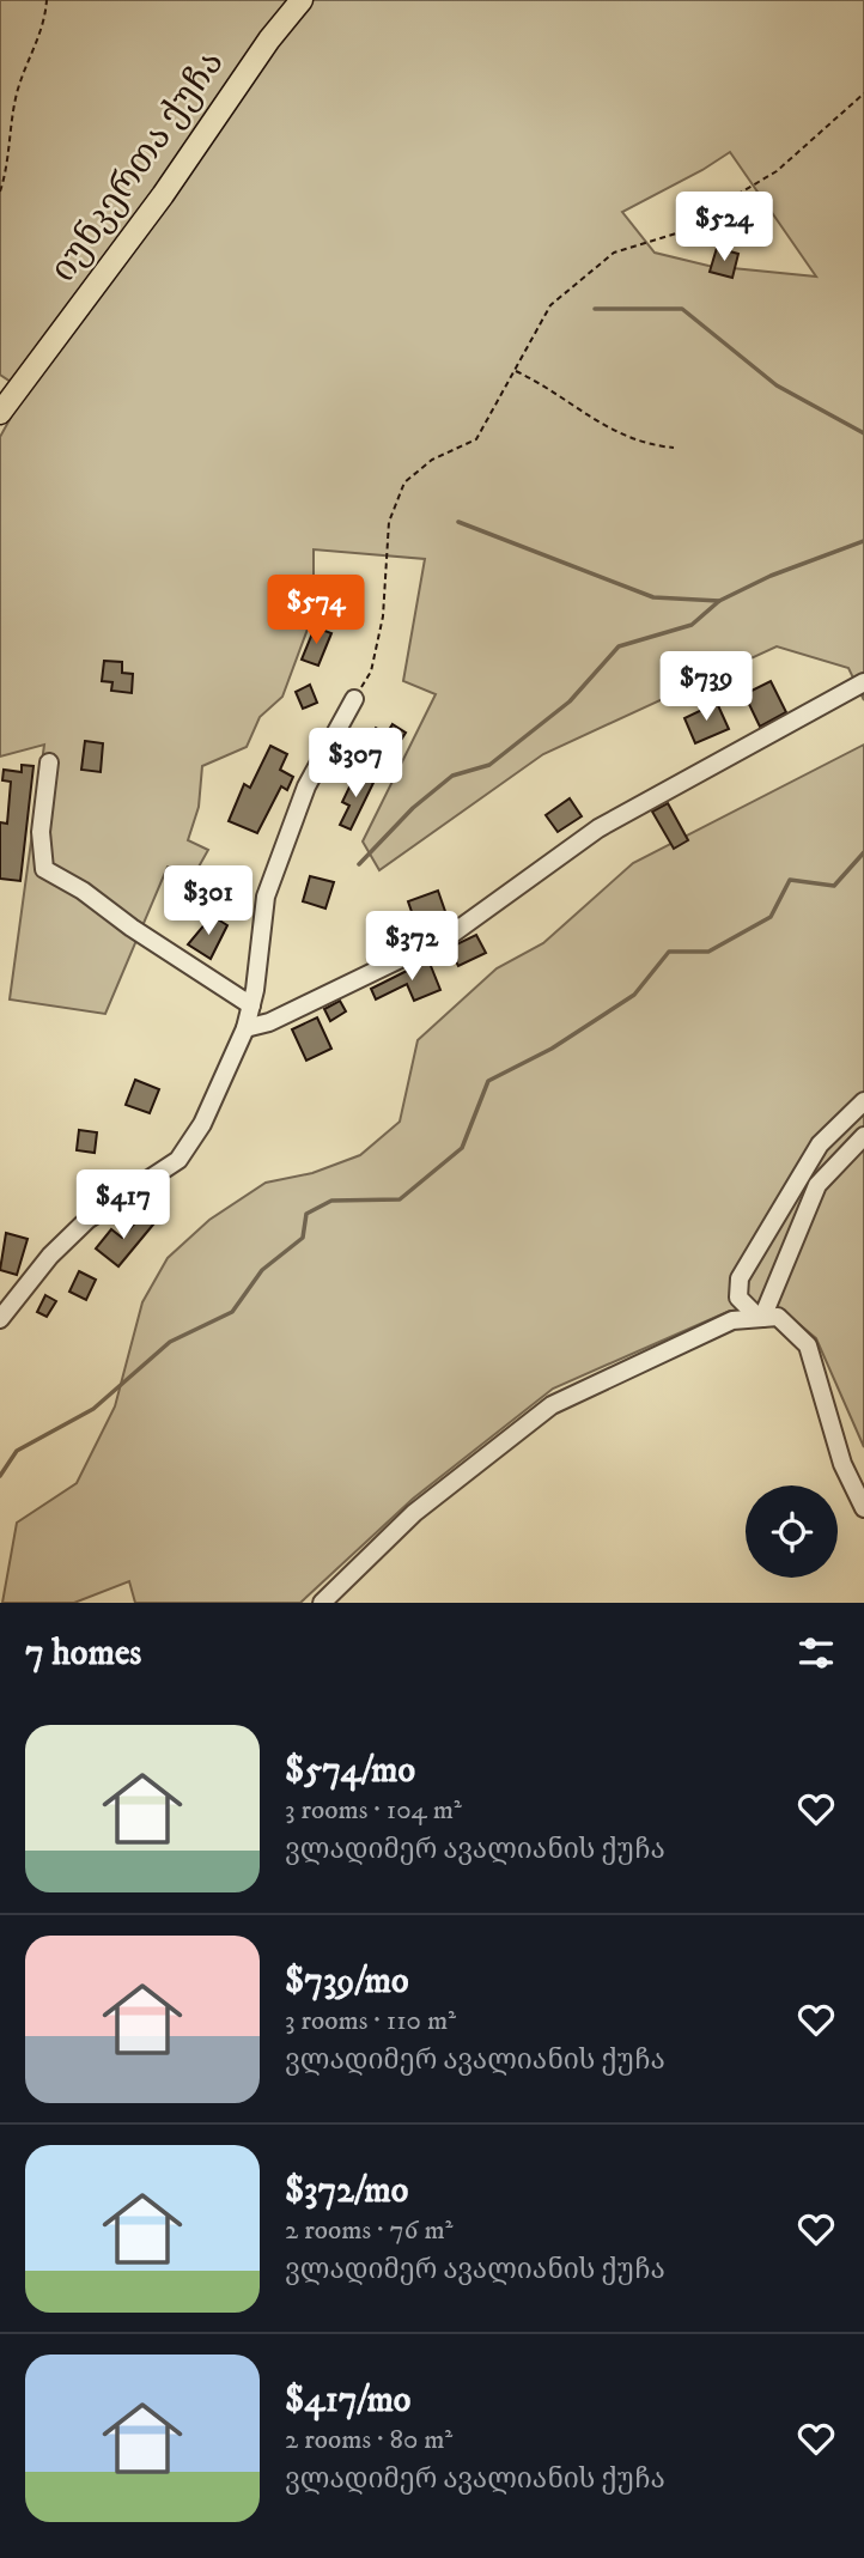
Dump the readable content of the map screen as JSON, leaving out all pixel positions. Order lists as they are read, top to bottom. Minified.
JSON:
{"streets":{"main road":["იუნკერთა ქუჩა"]},"page":{"price":["$524","$574","$739","$307","$301","$372","$417"],"heading":"7 homes","list":[{"name":"$574/mo","note":"3 rooms · 104 m² · ვლადიმერ ავალიანის ქუჩა"},{"name":"$739/mo","note":"3 rooms · 110 m² · ვლადიმერ ავალიანის ქუჩა"},{"name":"$372/mo","note":"2 rooms · 76 m² · ვლადიმერ ავალიანის ქუჩა"},{"name":"$417/mo","note":"2 rooms · 80 m² · ვლადიმერ ავალიანის ქუჩა"}]}}
